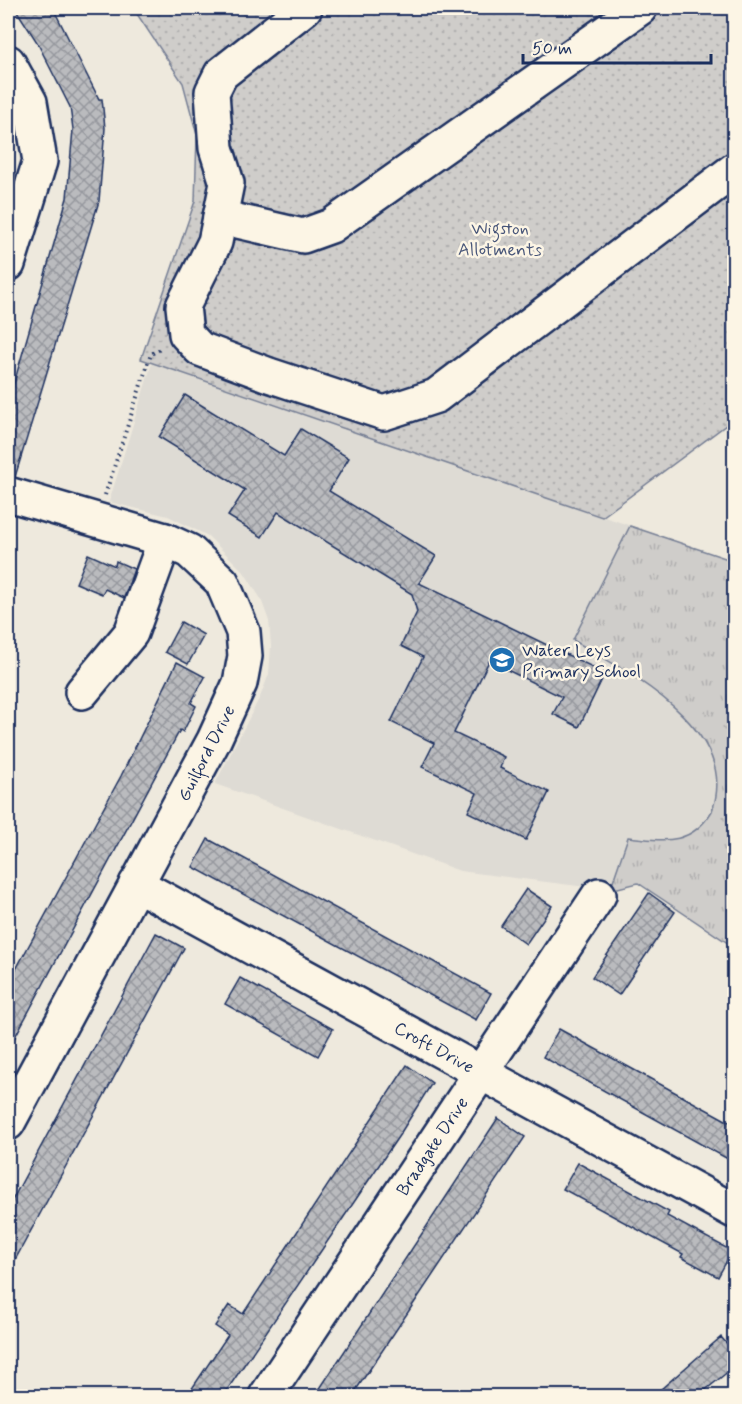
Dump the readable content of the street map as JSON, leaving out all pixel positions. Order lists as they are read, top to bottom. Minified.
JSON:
{"streets":{"street":["Guilford Drive","Croft Drive","Bradgate Drive"]},"crossings":[["Guilford Drive","Croft Drive"],["Croft Drive","Bradgate Drive"]],"parks":["Wigston Allotments"],"places":{"school or university":["Water Leys Primary School"]},"scale_bar":"50 m"}
